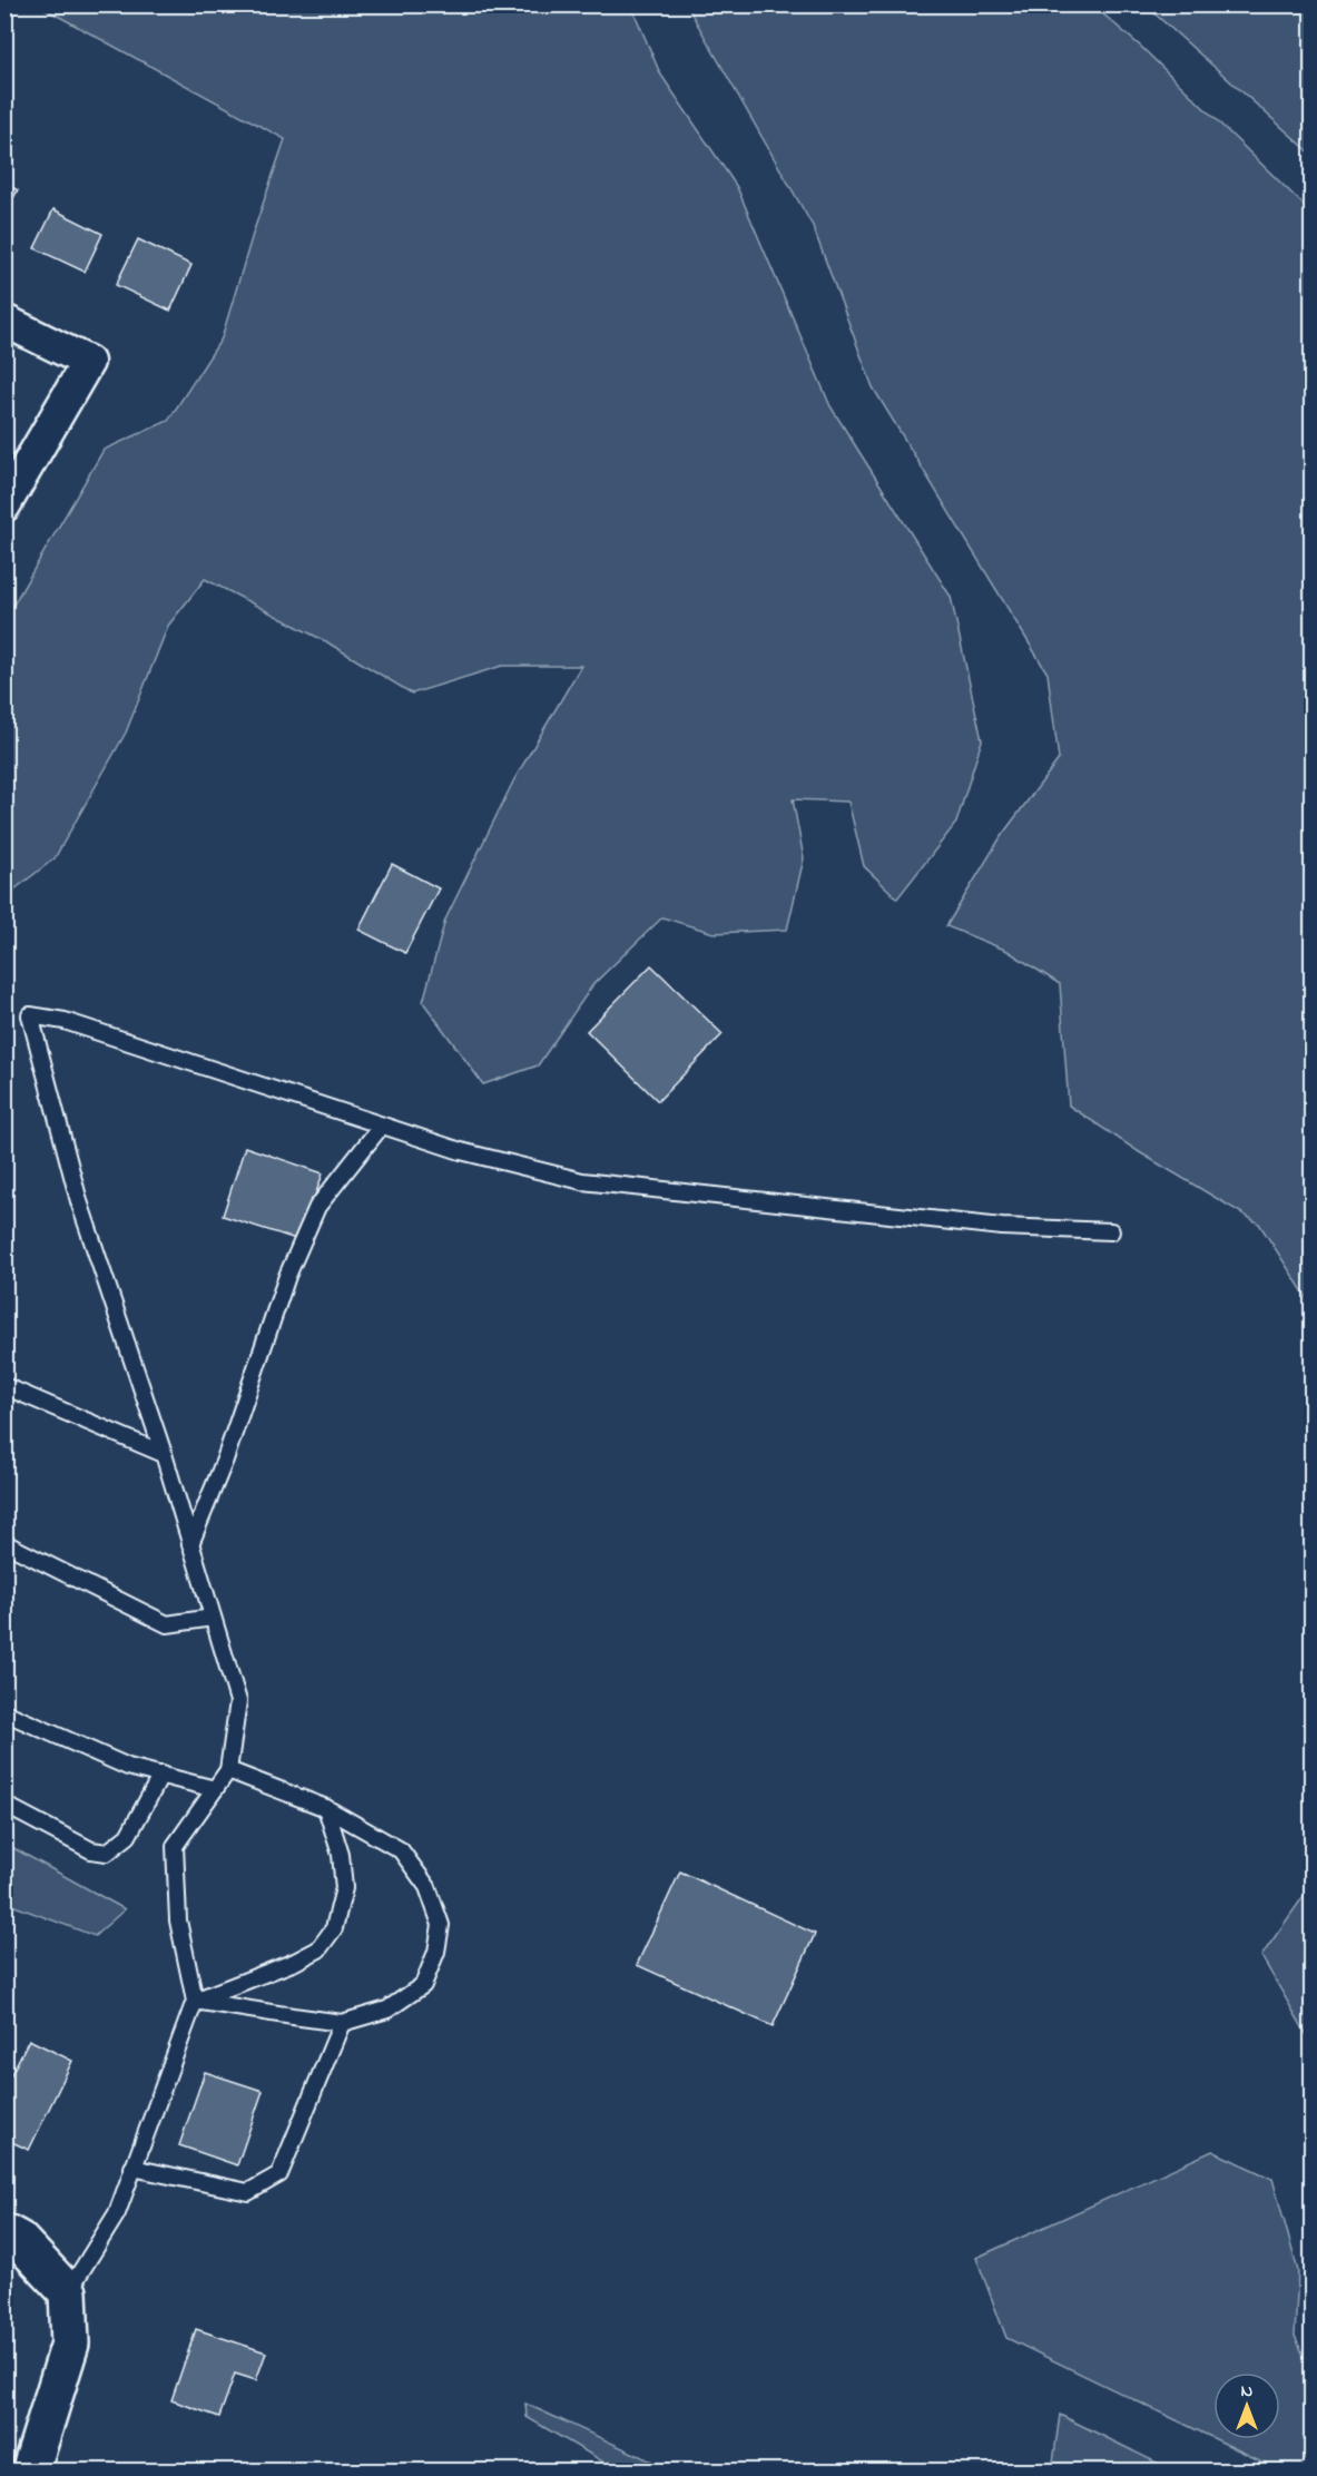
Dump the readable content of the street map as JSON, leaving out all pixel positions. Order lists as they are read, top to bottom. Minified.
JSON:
{"north":"top"}
